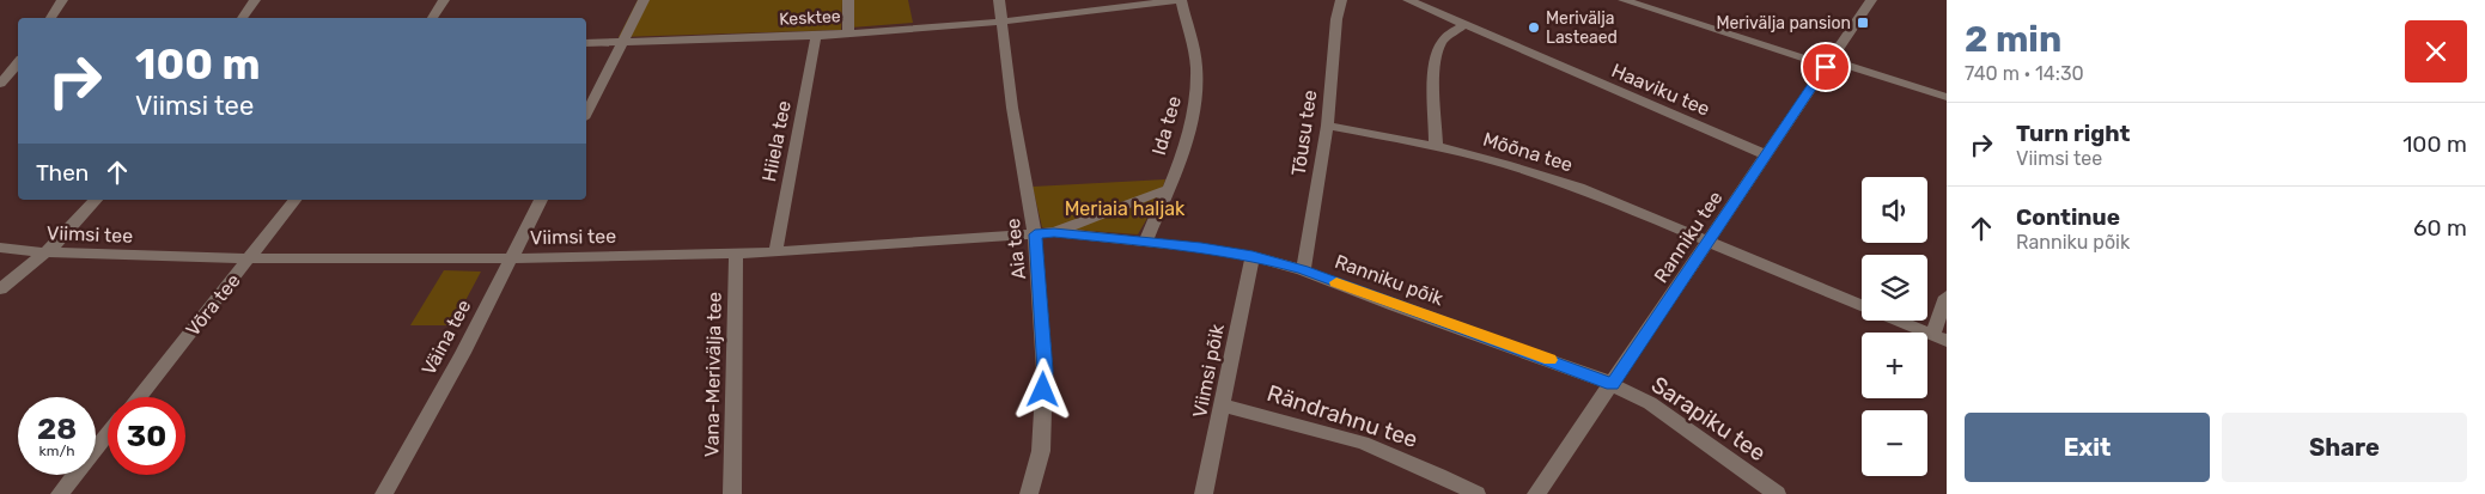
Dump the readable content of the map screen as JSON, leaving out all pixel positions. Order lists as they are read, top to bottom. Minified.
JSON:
{"streets":{"street":["Kesktee","Haaviku tee","Ida tee","Tõusu tee","Hiiela tee","Mõõna tee","Viimsi tee","Ranniku tee","Aia tee","Ranniku põik","Võra tee","Väina tee","Viimsi põik","Vana-Merivälja tee","Rändrahnu tee","Sarapiku tee"]},"crossings":[["Kesktee","Ida tee"],["Kesktee","Hiiela tee"],["Kesktee","Aia tee"],["Haaviku tee","Ranniku tee"],["Ida tee","Viimsi tee"],["Ida tee","Ranniku põik"],["Tõusu tee","Mõõna tee"],["Tõusu tee","Ranniku põik"],["Hiiela tee","Viimsi tee"],["Mõõna tee","Ranniku tee"],["Viimsi tee","Aia tee"],["Viimsi tee","Ranniku põik"],["Viimsi tee","Võra tee"],["Viimsi tee","Väina tee"],["Viimsi tee","Vana-Merivälja tee"],["Ranniku tee","Ranniku põik"],["Ranniku tee","Sarapiku tee"],["Ranniku põik","Viimsi põik"],["Ranniku põik","Sarapiku tee"],["Viimsi põik","Rändrahnu tee"]],"parks":["Meriaia haljak"],"places":{"transit":["Merivälja pansion"],"other":["Merivälja Lasteaed"]},"page":{"heading":["2 min","740 m · 14:30"],"turn":["100 m","Viimsi tee"],"list":[{"name":"Turn right","note":"Viimsi tee","value":"100 m"},{"name":"Continue","note":"Ranniku põik","value":"60 m"}],"then":"Then","map_buttons":["+","−"],"speed":"28 km/h","limit":"30","buttons":["Exit","Share"]}}
